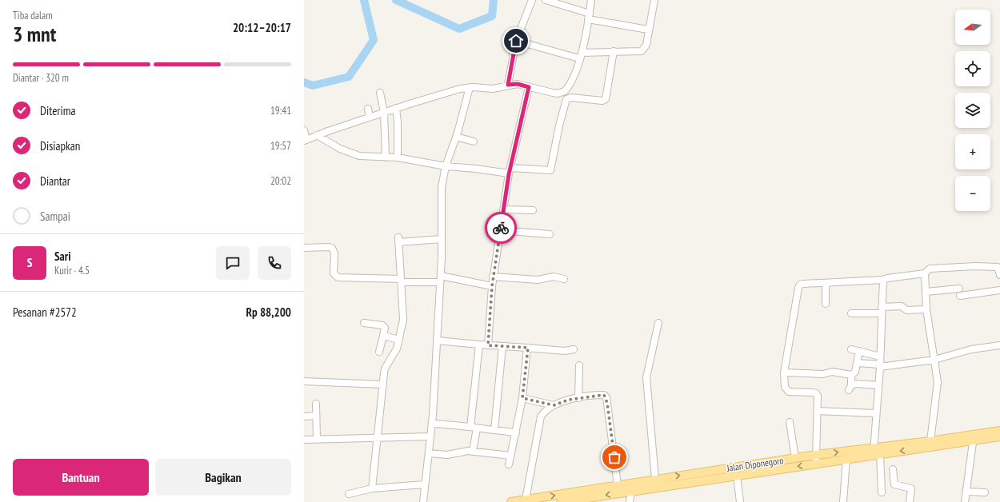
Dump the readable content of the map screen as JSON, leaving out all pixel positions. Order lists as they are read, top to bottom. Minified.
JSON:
{"streets":{"main road":["Jalan Diponegoro"]},"north":"left","page":{"heading":["3 mnt","Tiba dalam","20:12–20:17"],"panel":["Sari","Kurir · 4.5","Pesanan #2572","Rp 88,200"],"map_buttons":["+","−"],"bar":"Diantar · 320 m","list":[["Diterima","19:41"],["Disiapkan","19:57"],["Diantar","20:02"],"Sampai"],"round":"S","buttons":["Bantuan","Bagikan"]}}
